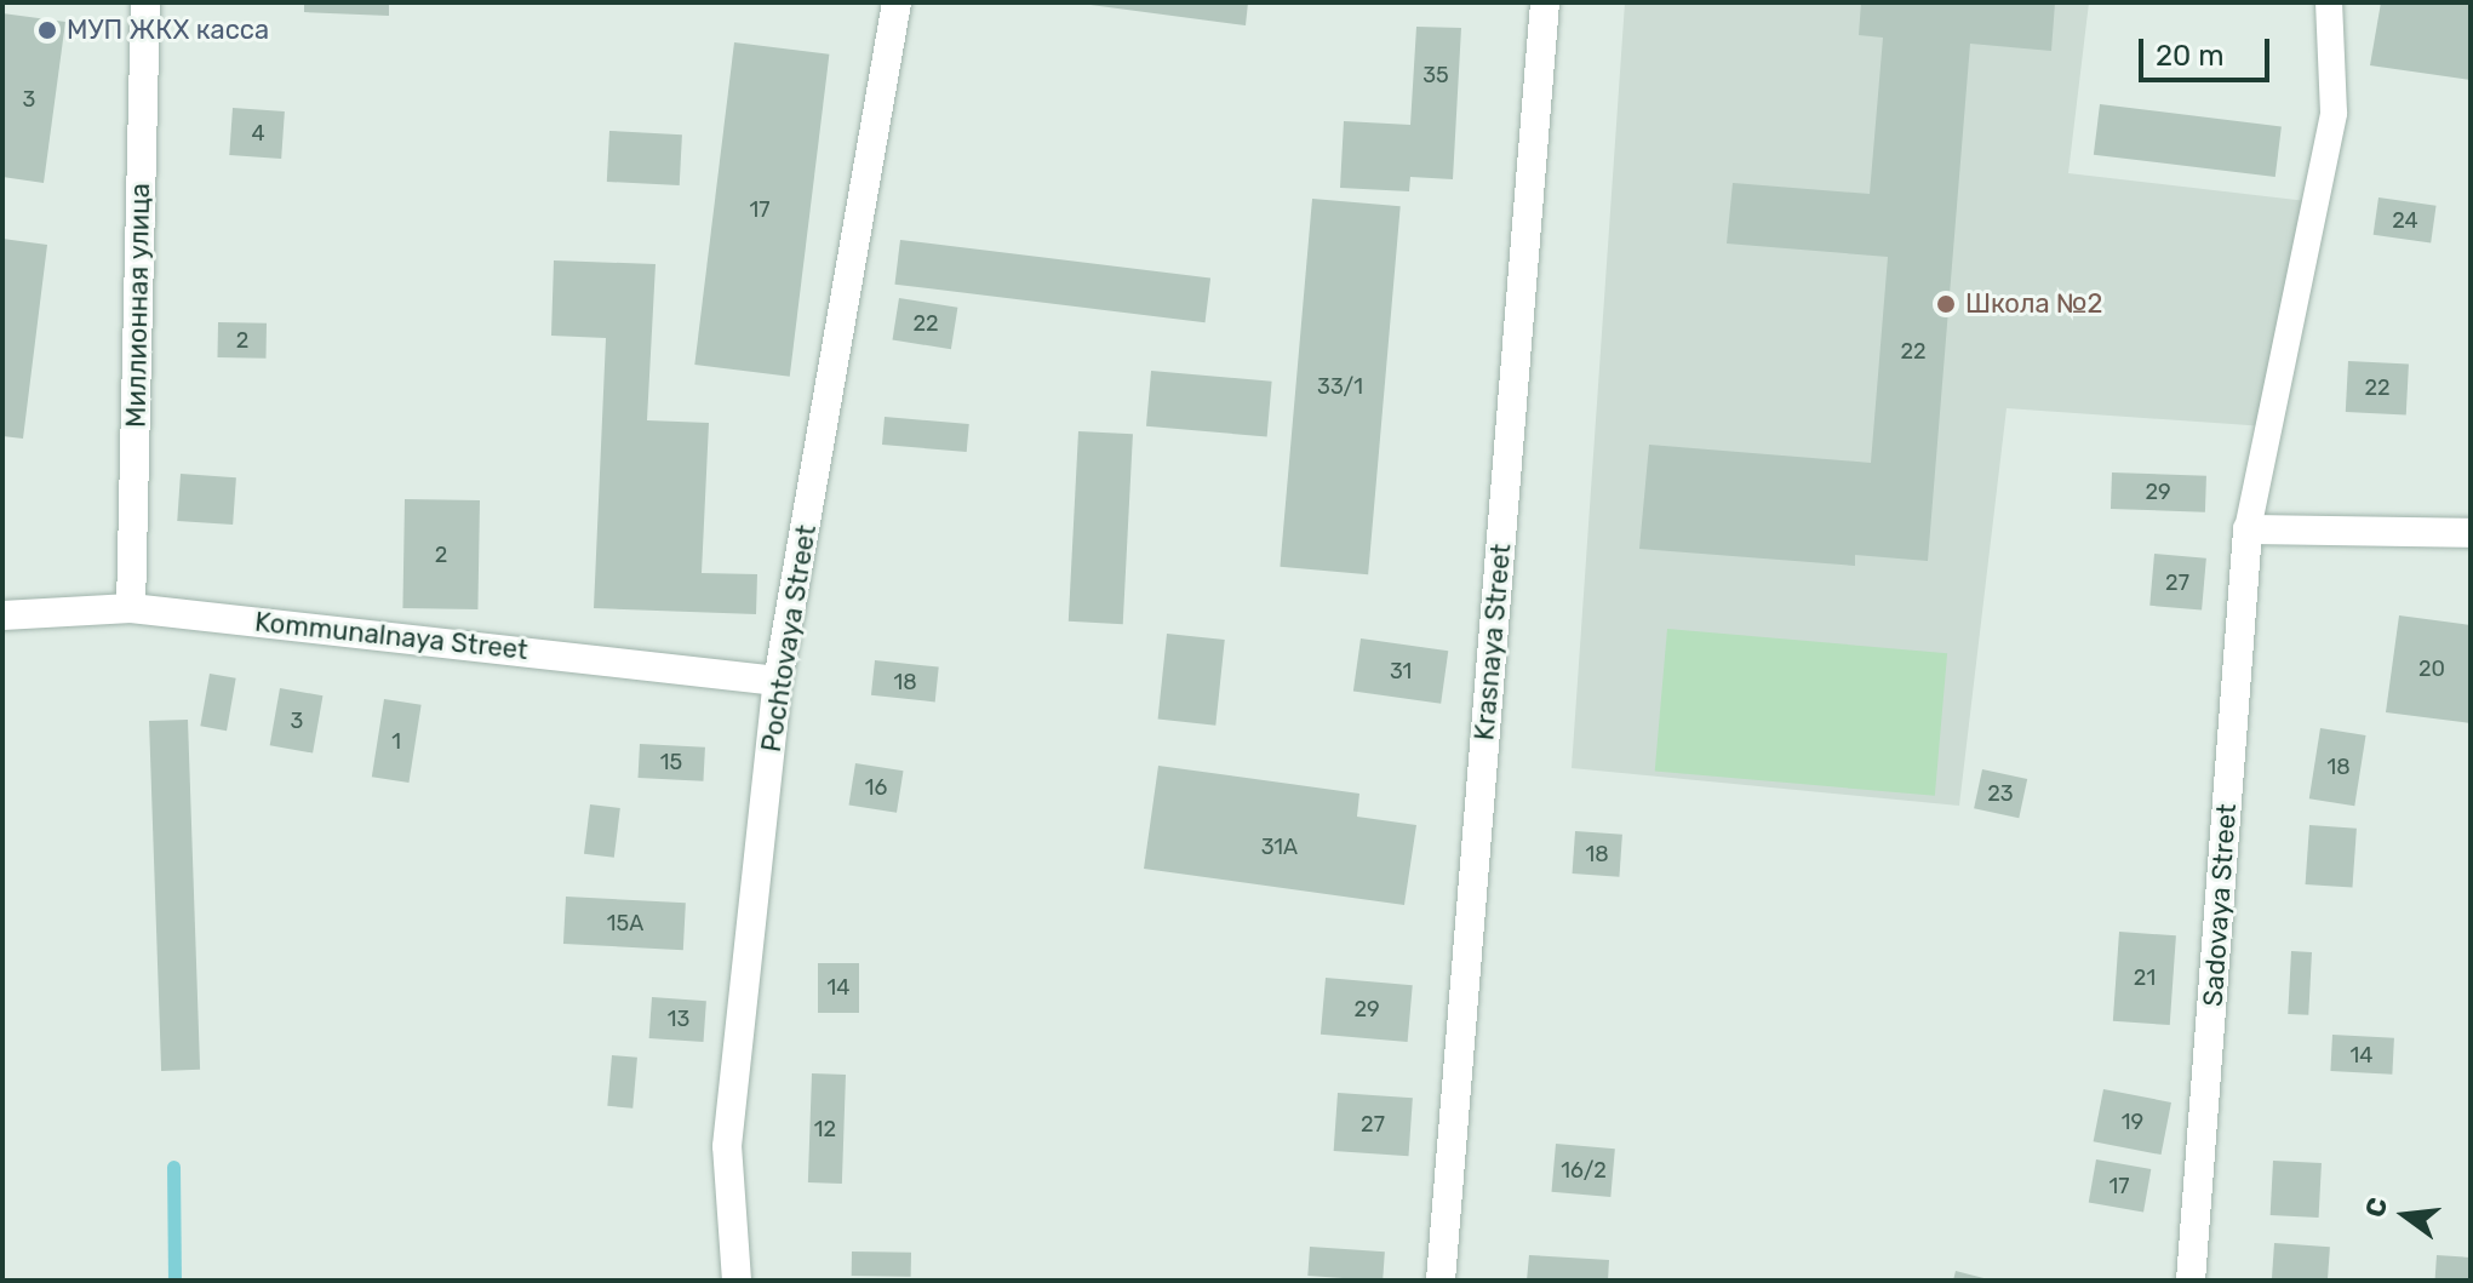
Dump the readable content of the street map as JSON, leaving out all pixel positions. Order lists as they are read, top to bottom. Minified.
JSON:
{"streets":{"street":["Миллионная улица","Kommunalnaya Street","Pochtovaya Street","Krasnaya Street","Sadovaya Street"]},"crossings":[["Миллионная улица","Kommunalnaya Street"],["Kommunalnaya Street","Pochtovaya Street"]],"places":["МУП ЖКХ касса","Школа №2"],"house_numbers":["35","3","4","17","24","22","2","22","33/1","22","29","2","27","20","31","18","3","1","15","18","16","23","31А","18","15А","21","14","29","13","14","19","27","12","16/2","17"],"scale_bar":"20 m","north":"left"}
